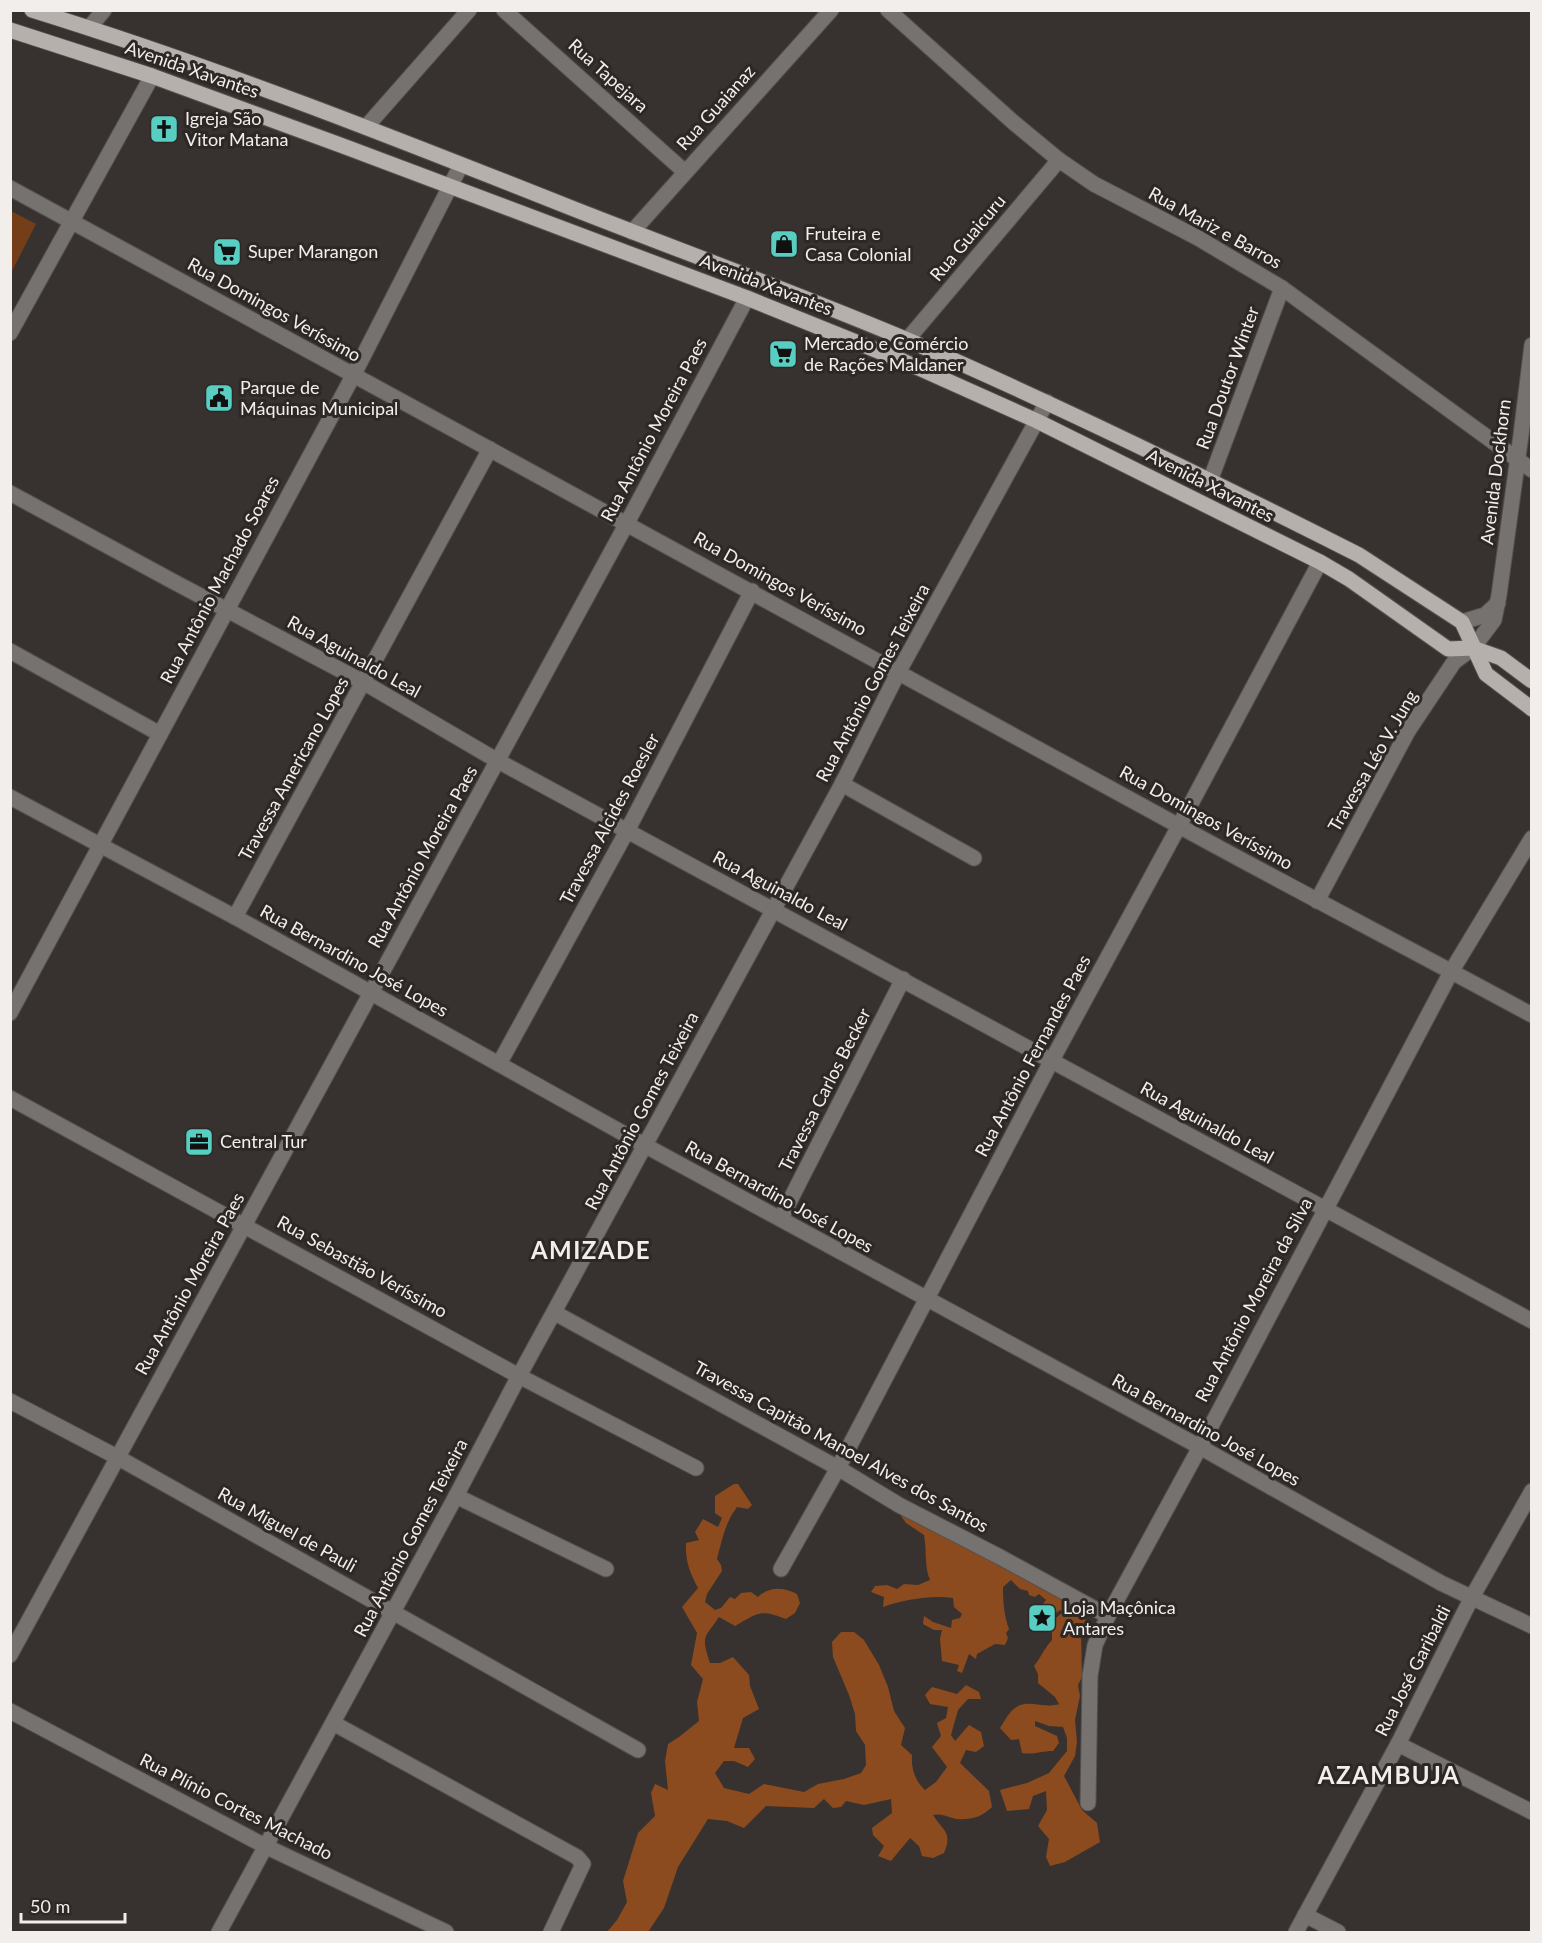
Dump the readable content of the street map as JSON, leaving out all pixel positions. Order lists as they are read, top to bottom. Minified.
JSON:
{"streets":{"main road":["Avenida Xavantes"],"street":["Rua Tapejara","Rua Guaianaz","Rua Mariz e Barros","Rua Guaicuru","Rua Domingos Veríssimo","Rua Doutor Winter","Rua Antônio Moreira Paes","Avenida Dockhorn","Rua Antônio Machado Soares","Rua Aguinaldo Leal","Rua Antônio Gomes Teixeira","Travessa Léo V. Jung","Travessa Americano Lopes","Travessa Alcides Roesler","Rua Bernardino José Lopes","Rua Antônio Fernandes Paes","Travessa Carlos Becker","Rua Sebastião Veríssimo","Rua Antônio Moreira da Silva","Travessa Capitão Manoel Alves dos Santos","Rua Miguel de Pauli","Rua José Garibaldi","Rua Plínio Cortes Machado"]},"crossings":[["Avenida Xavantes","Rua Guaianaz"],["Avenida Xavantes","Rua Guaicuru"],["Avenida Xavantes","Rua Doutor Winter"],["Avenida Xavantes","Rua Antônio Moreira Paes"],["Avenida Xavantes","Avenida Dockhorn"],["Avenida Xavantes","Rua Antônio Machado Soares"],["Avenida Xavantes","Rua Antônio Gomes Teixeira"],["Avenida Xavantes","Travessa Léo V. Jung"],["Avenida Xavantes","Rua Antônio Fernandes Paes"],["Rua Tapejara","Rua Guaianaz"],["Rua Mariz e Barros","Rua Guaicuru"],["Rua Mariz e Barros","Rua Doutor Winter"],["Rua Mariz e Barros","Avenida Dockhorn"],["Rua Domingos Veríssimo","Rua Antônio Moreira Paes"],["Rua Domingos Veríssimo","Rua Antônio Machado Soares"],["Rua Domingos Veríssimo","Rua Antônio Gomes Teixeira"],["Rua Domingos Veríssimo","Travessa Léo V. Jung"],["Rua Domingos Veríssimo","Travessa Americano Lopes"],["Rua Domingos Veríssimo","Travessa Alcides Roesler"],["Rua Domingos Veríssimo","Rua Antônio Fernandes Paes"],["Rua Domingos Veríssimo","Rua Antônio Moreira da Silva"],["Rua Antônio Moreira Paes","Rua Aguinaldo Leal"],["Rua Antônio Moreira Paes","Rua Bernardino José Lopes"],["Rua Antônio Moreira Paes","Rua Sebastião Veríssimo"],["Rua Antônio Moreira Paes","Rua Miguel de Pauli"],["Avenida Dockhorn","Travessa Léo V. Jung"],["Rua Antônio Machado Soares","Rua Aguinaldo Leal"],["Rua Antônio Machado Soares","Rua Bernardino José Lopes"],["Rua Aguinaldo Leal","Rua Antônio Gomes Teixeira"],["Rua Aguinaldo Leal","Travessa Americano Lopes"],["Rua Aguinaldo Leal","Travessa Alcides Roesler"],["Rua Aguinaldo Leal","Rua Antônio Fernandes Paes"],["Rua Aguinaldo Leal","Travessa Carlos Becker"],["Rua Aguinaldo Leal","Rua Antônio Moreira da Silva"],["Rua Antônio Gomes Teixeira","Rua Bernardino José Lopes"],["Rua Antônio Gomes Teixeira","Rua Sebastião Veríssimo"],["Rua Antônio Gomes Teixeira","Travessa Capitão Manoel Alves dos Santos"],["Rua Antônio Gomes Teixeira","Rua Miguel de Pauli"],["Rua Antônio Gomes Teixeira","Rua Plínio Cortes Machado"],["Travessa Americano Lopes","Rua Bernardino José Lopes"],["Travessa Alcides Roesler","Rua Bernardino José Lopes"],["Rua Bernardino José Lopes","Rua Antônio Fernandes Paes"],["Rua Bernardino José Lopes","Travessa Carlos Becker"],["Rua Bernardino José Lopes","Rua Antônio Moreira da Silva"],["Rua Bernardino José Lopes","Rua José Garibaldi"],["Rua Antônio Fernandes Paes","Travessa Capitão Manoel Alves dos Santos"],["Rua Antônio Moreira da Silva","Travessa Capitão Manoel Alves dos Santos"]],"districts":["AMIZADE","AZAMBUJA"],"places":{"church":["Igreja São Vitor Matana"],"shop":["Fruteira e Casa Colonial"],"supermarket":["Super Marangon","Mercado e Comércio de Rações Maldaner"],"public building":["Parque de Máquinas Municipal"],"office":["Central Tur"],"place":["Loja Maçônica Antares"]},"scale_bar":"50 m"}
